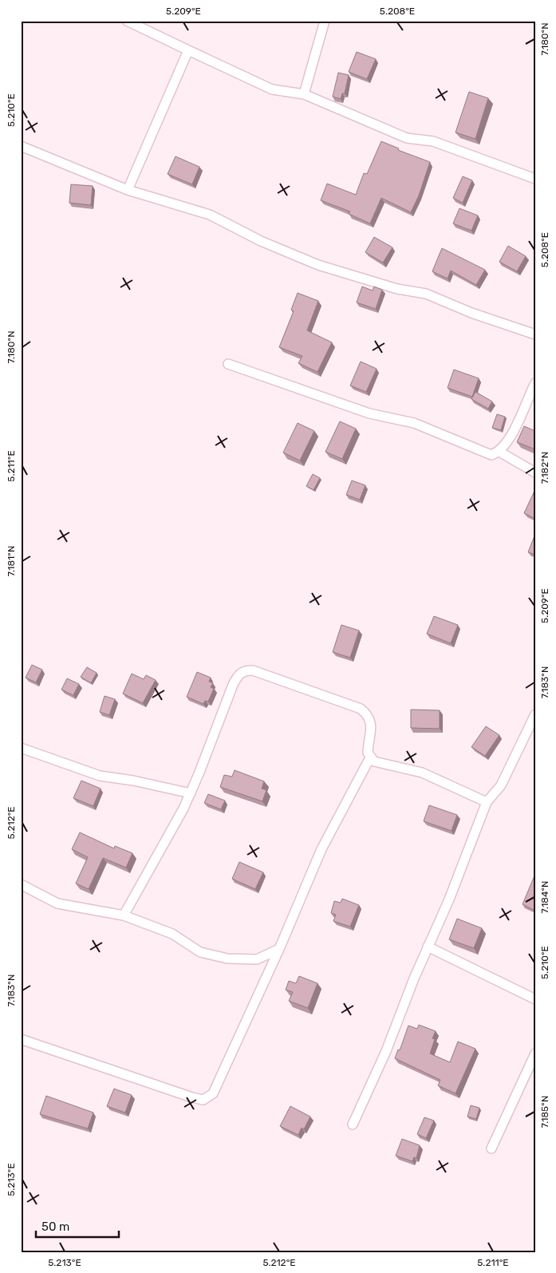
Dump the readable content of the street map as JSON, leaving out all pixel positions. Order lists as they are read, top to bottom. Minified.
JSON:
{"scale_bar":"50 m","coordinates":["5.209°E","5.208°E","7.180°N","5.210°E","5.211°E","7.182°N","7.181°N","7.183°N","5.212°E","7.184°N","7.185°N","5.213°E"]}
